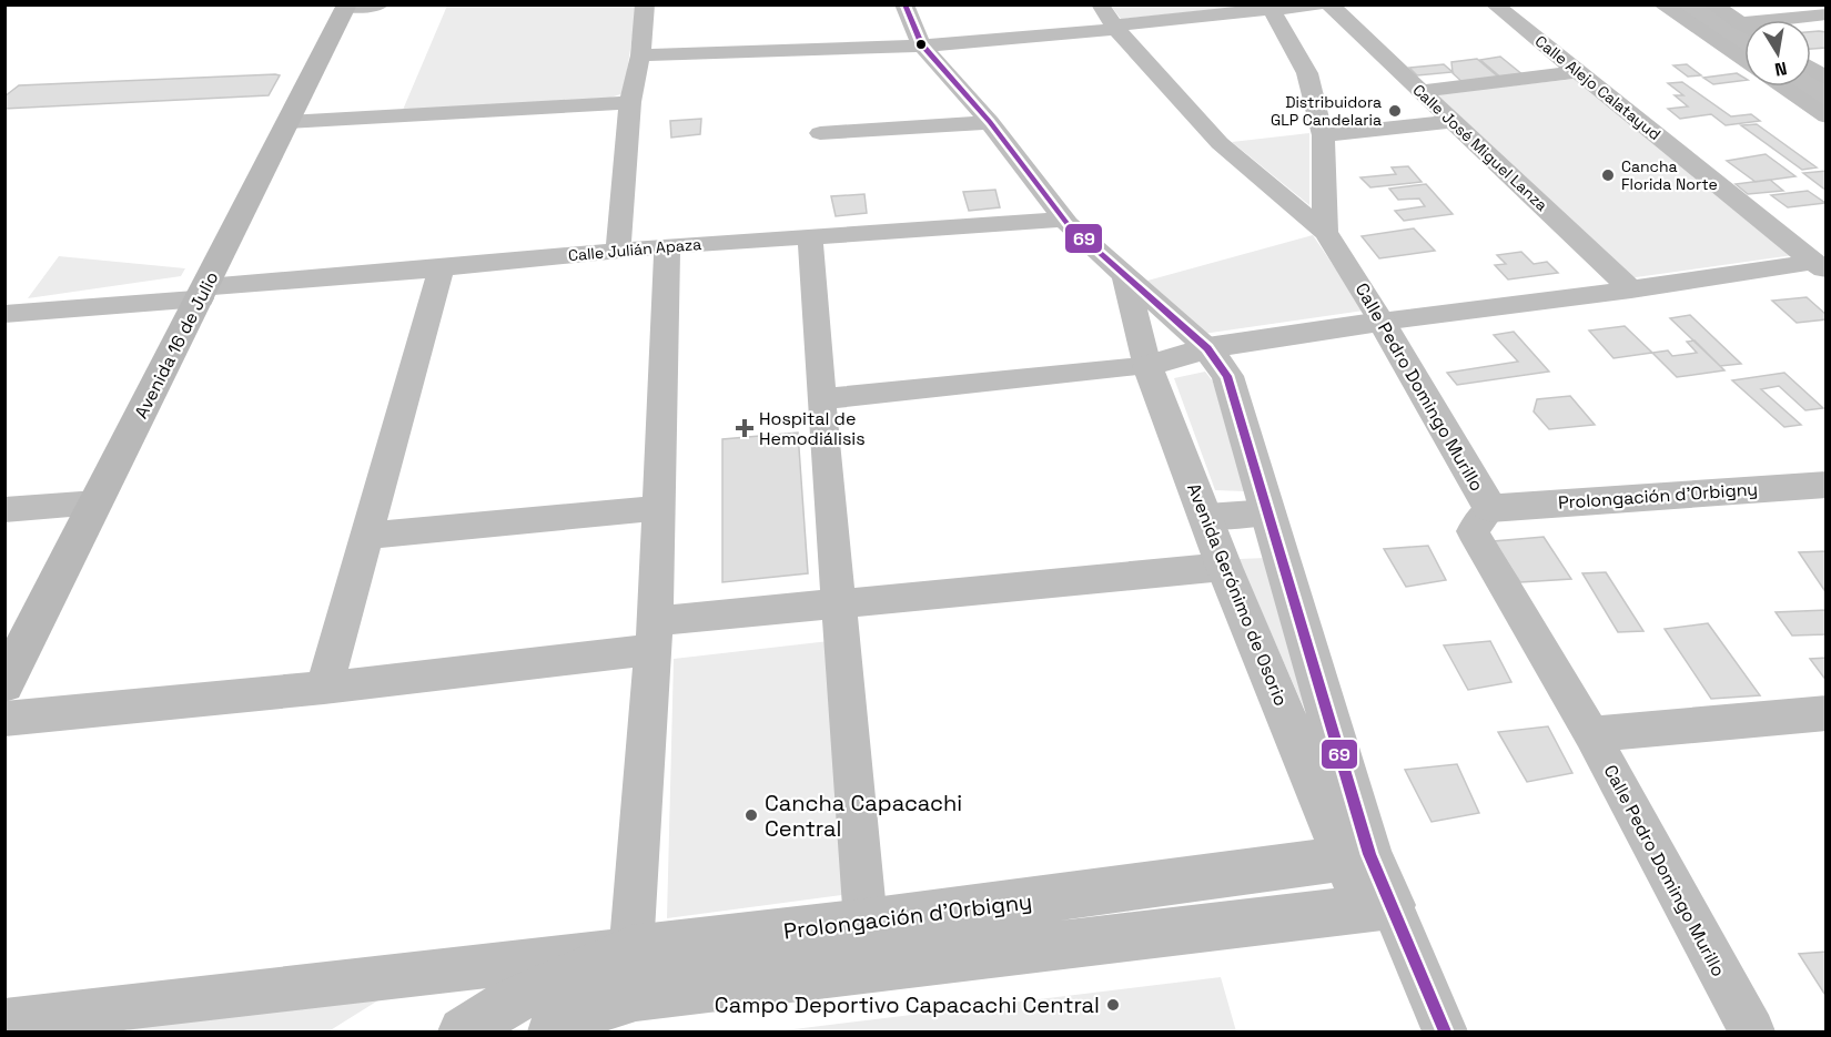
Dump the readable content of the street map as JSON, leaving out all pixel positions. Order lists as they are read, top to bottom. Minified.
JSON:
{"streets":{"main road":["Avenida 16 de Julio"],"street":["Calle Alejo Calatayud","Calle José Miguel Lanza","Calle Julián Apaza","Calle Pedro Domingo Murillo","Prolongación d'Orbigny","Avenida Gerónimo de Osorio"]},"crossings":[["Calle Julián Apaza","Avenida 16 de Julio"],["Calle Julián Apaza","Avenida Gerónimo de Osorio"],["Calle Pedro Domingo Murillo","Prolongación d'Orbigny"],["Prolongación d'Orbigny","Avenida Gerónimo de Osorio"]],"places":{"other":["Distribuidora GLP Candelaria","Cancha Florida Norte","Cancha Capacachi Central","Campo Deportivo Capacachi Central"],"health":["Hospital de Hemodiálisis"]},"lines":["transit line 69"],"north":"bottom"}
